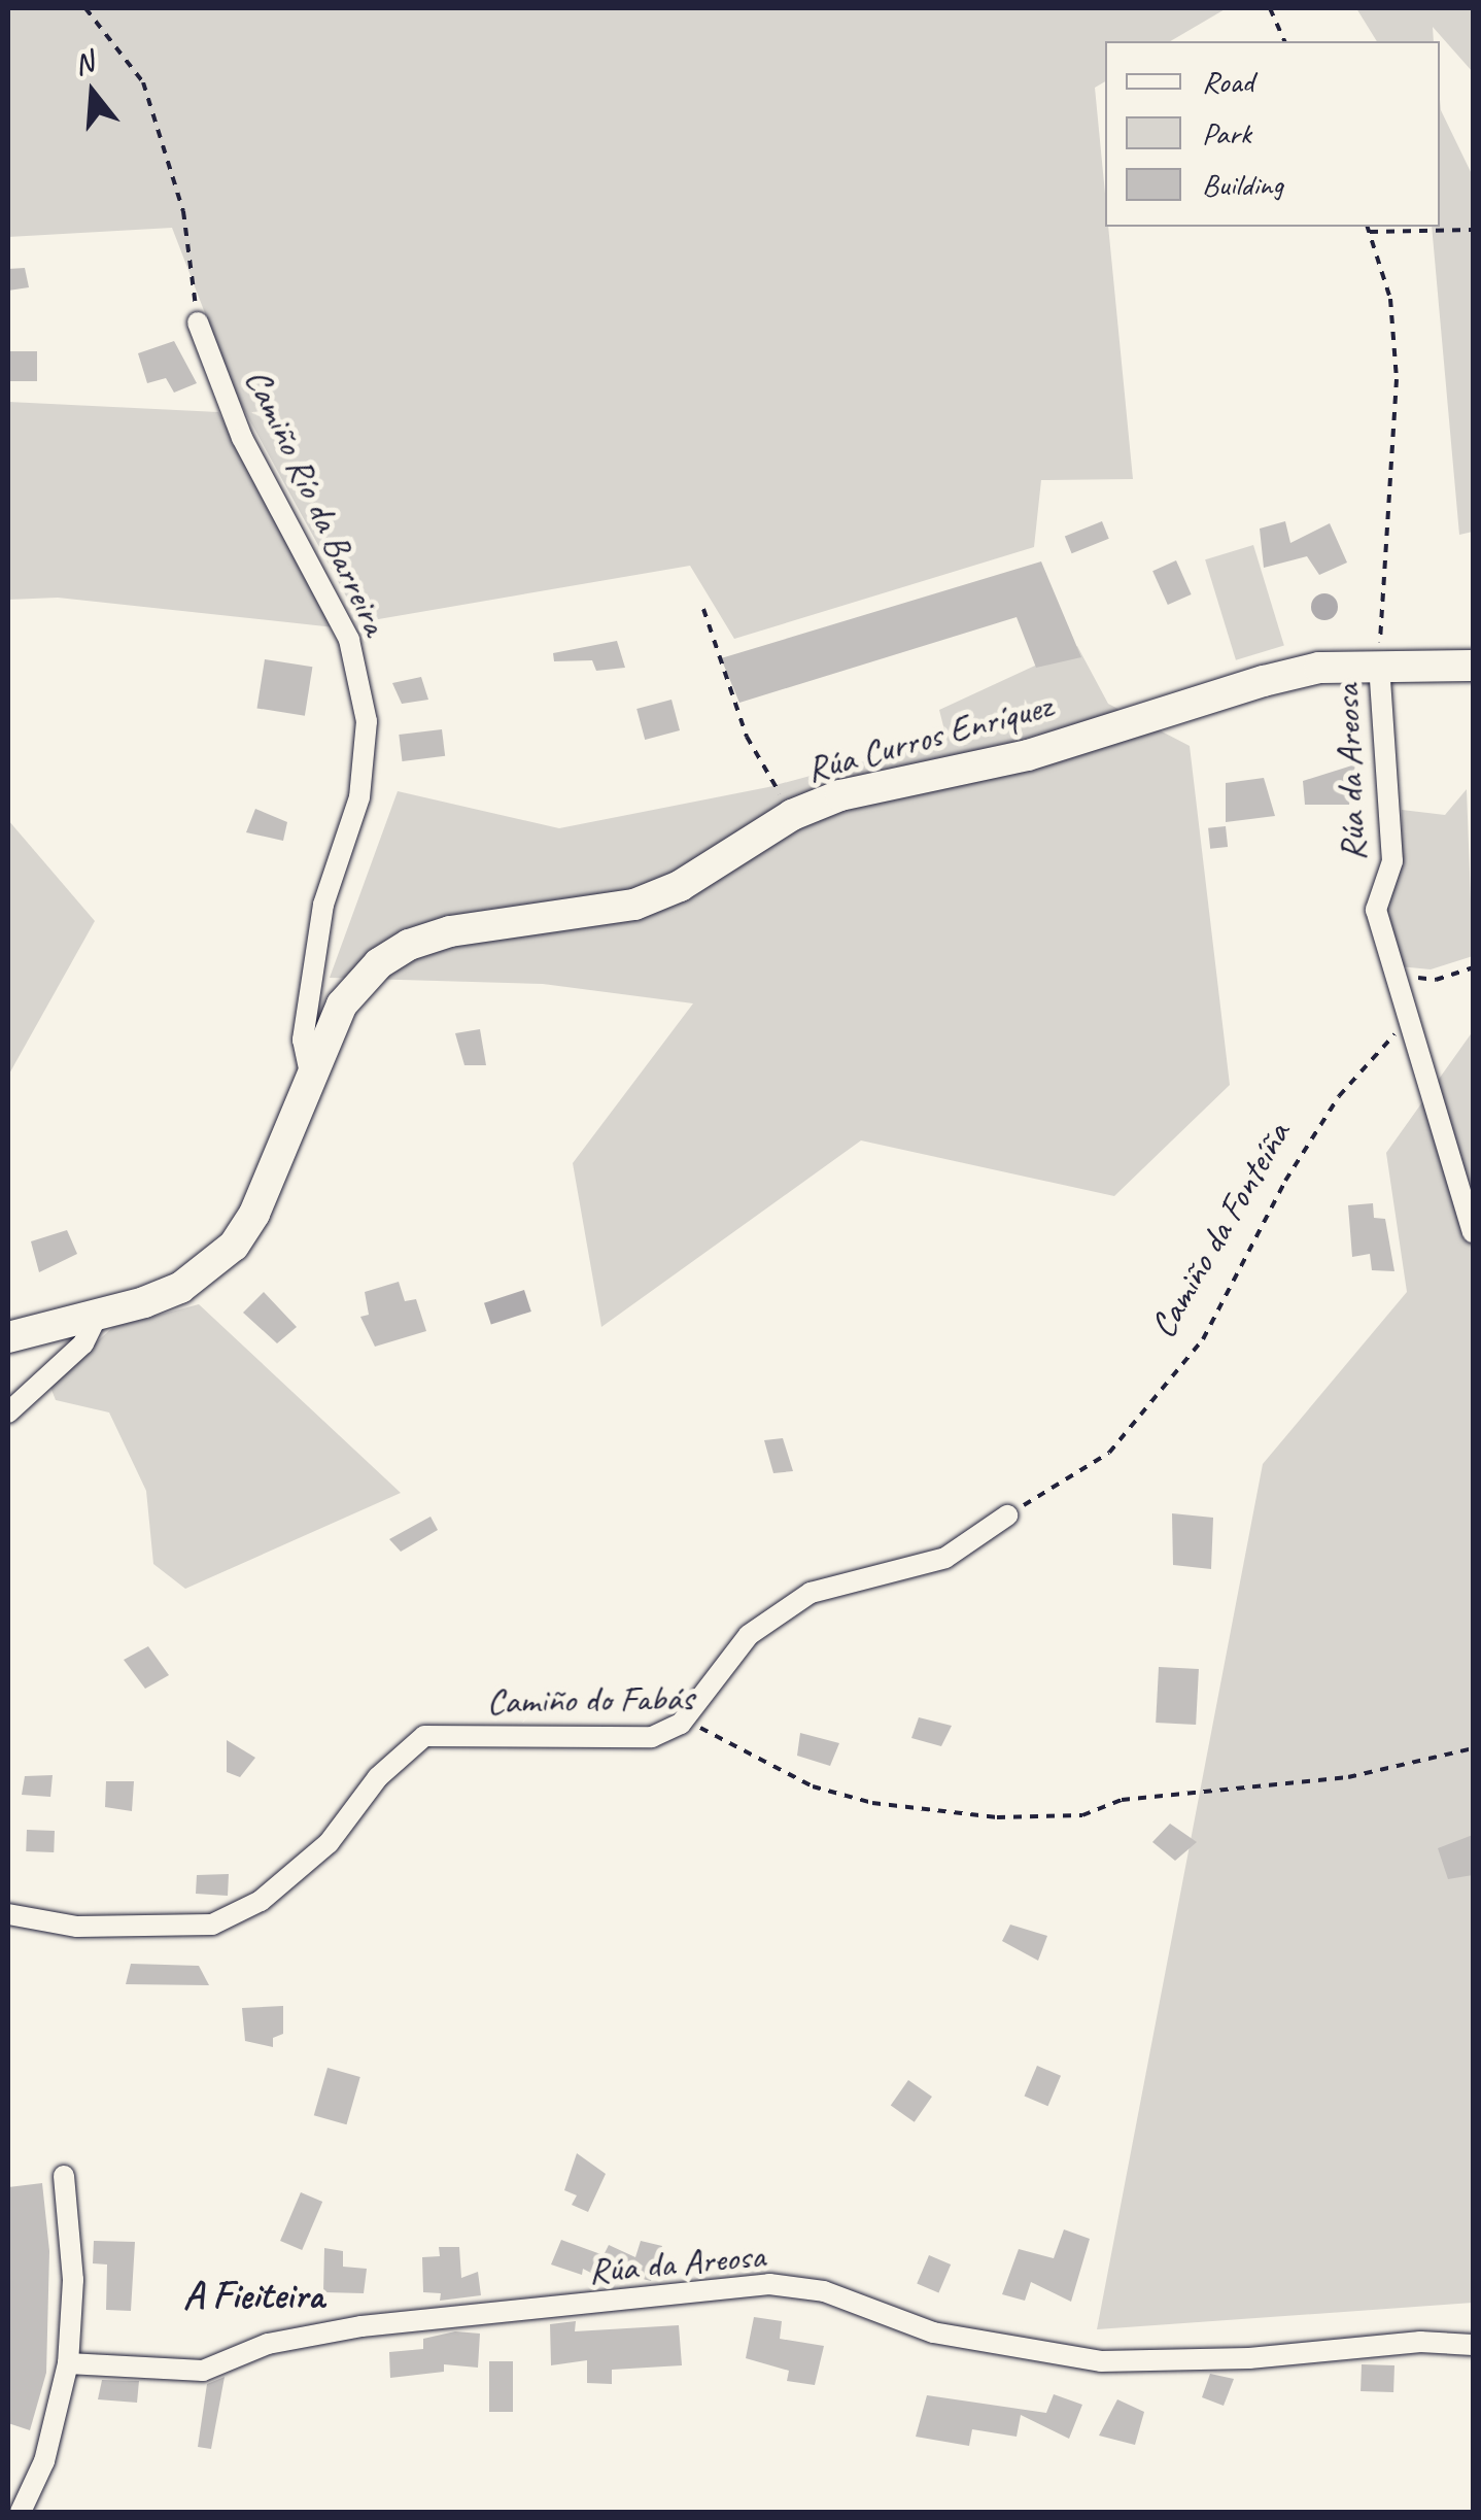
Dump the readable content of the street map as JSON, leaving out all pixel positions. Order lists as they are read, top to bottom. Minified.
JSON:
{"streets":{"street":["Camiño Río da Barreira","Rúa Curros Enríquez","Rúa da Areosa","Camiño do Fabás"],"path":["Camiño da Fonteíña"]},"crossings":[["Camiño Río da Barreira","Rúa Curros Enríquez"],["Rúa Curros Enríquez","Rúa da Areosa"],["Rúa da Areosa","Camiño da Fonteíña"]],"districts":["A Fieiteira"],"legend":["Road","Park","Building"],"north":"top"}
